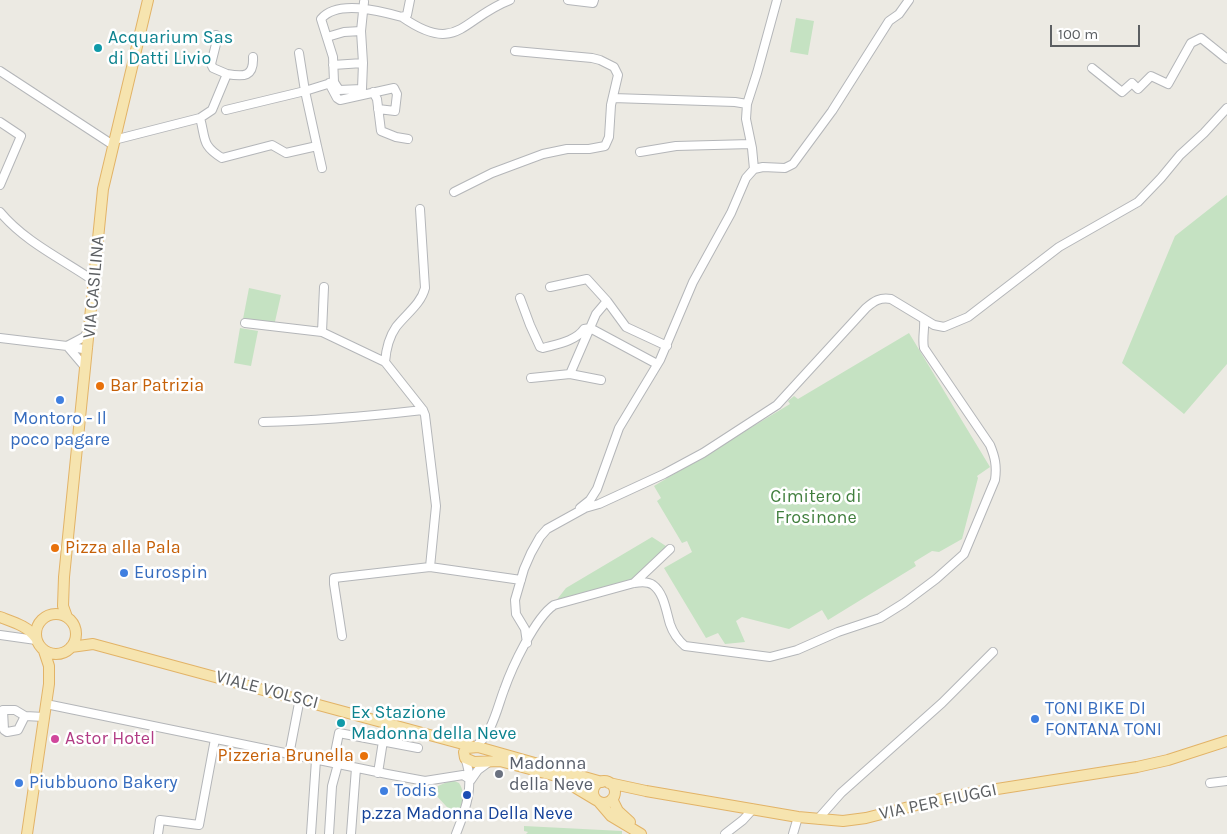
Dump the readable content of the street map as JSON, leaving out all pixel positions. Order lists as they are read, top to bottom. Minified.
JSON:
{"streets":{"main road":["VIA CASILINA","VIALE VOLSCI","VIA PER FIUGGI"]},"crossings":[["VIA CASILINA","VIALE VOLSCI"]],"parks":["Cimitero di Frosinone"],"places":["Acquarium Sas di Datti Livio","Bar Patrizia","Montoro - Il poco pagare","Pizza alla Pala","Eurospin","TONI BIKE DI FONTANA TONI","Ex Stazione Madonna della Neve","Astor Hotel","Pizzeria Brunella","Madonna della Neve","Piubbuono Bakery","Todis","p.zza Madonna Della Neve"],"scale_bar":"100 m"}
